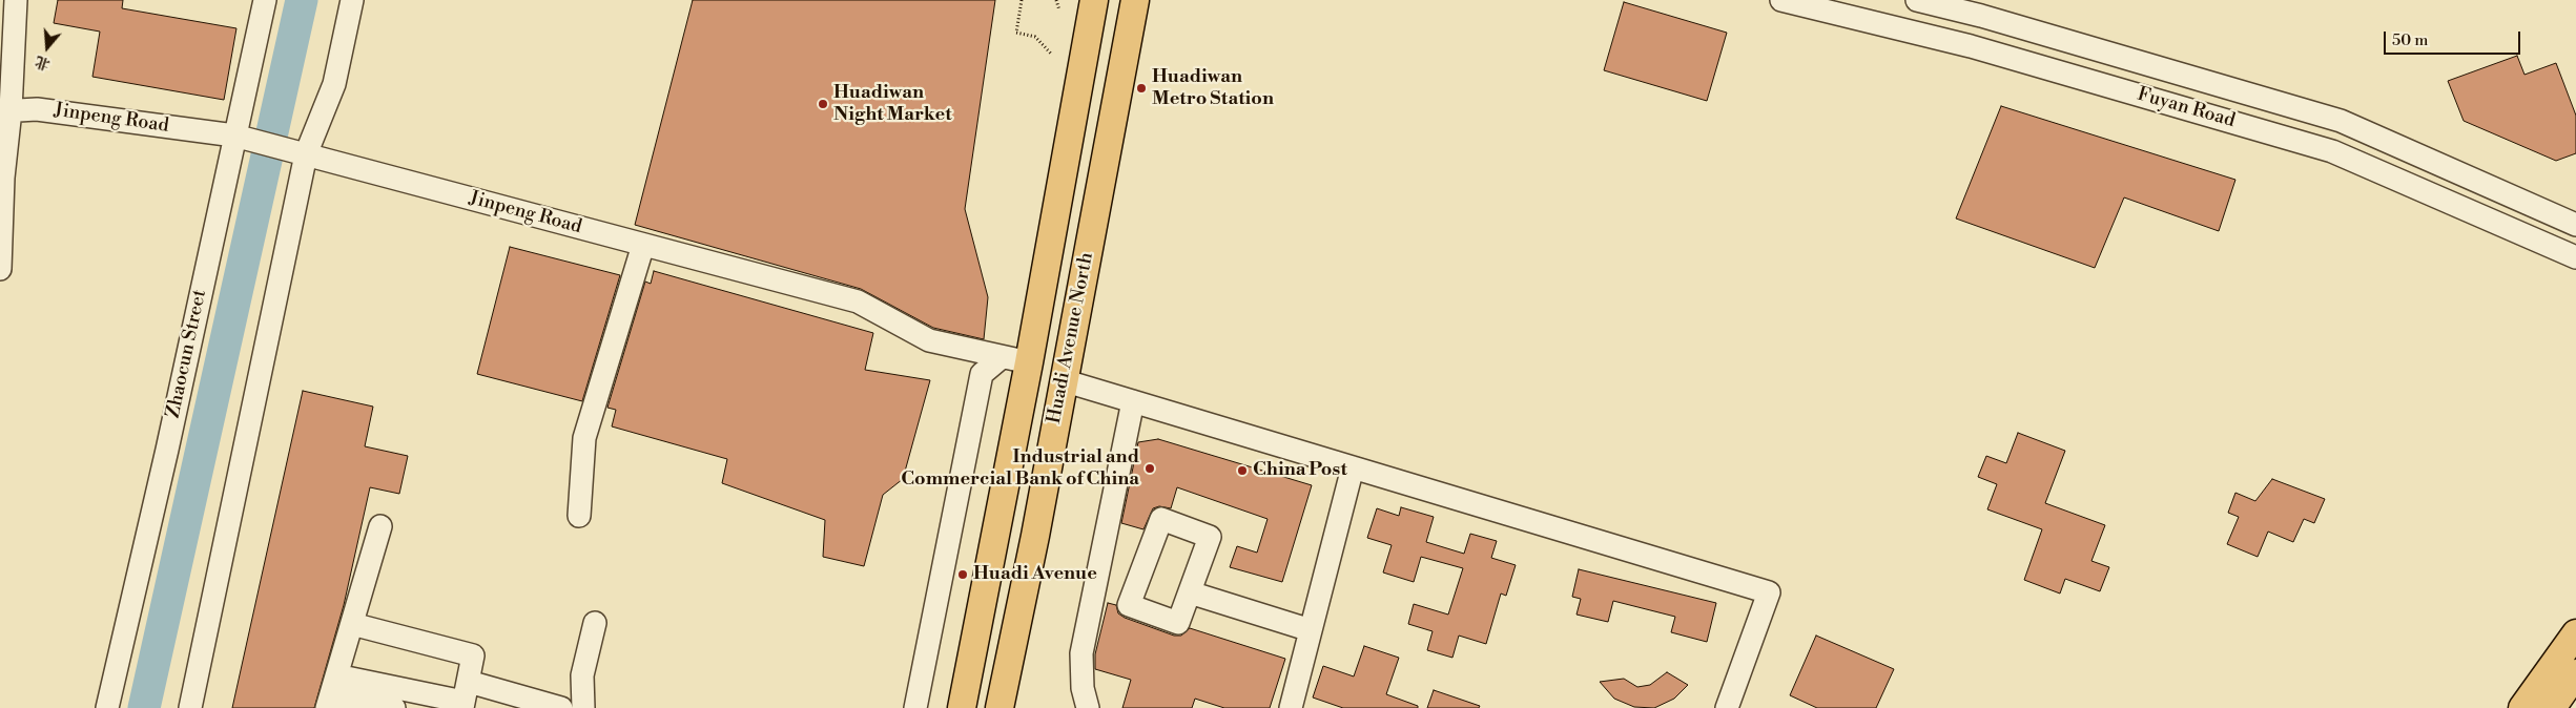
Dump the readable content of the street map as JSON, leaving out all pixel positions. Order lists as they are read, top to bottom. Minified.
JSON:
{"streets":{"main road":["Huadi Avenue North"],"street":["Fuyan Road","Jinpeng Road","Zhaocun Street"]},"crossings":[["Jinpeng Road","Huadi Avenue North"],["Jinpeng Road","Zhaocun Street"]],"places":["Huadiwan Metro Station","Huadiwan Night Market","Industrial and Commercial Bank of China","China Post","Huadi Avenue"],"scale_bar":"50 m","north":"bottom"}
